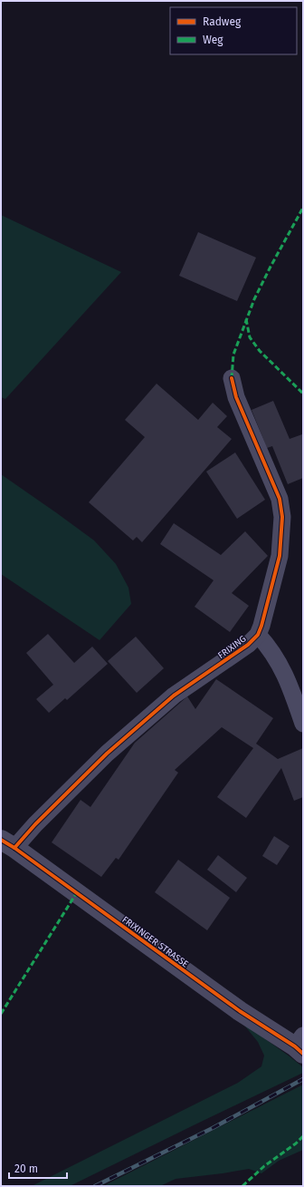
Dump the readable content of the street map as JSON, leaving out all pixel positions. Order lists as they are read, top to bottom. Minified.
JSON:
{"streets":{"street":["FRIXING","FRIXINGER STRASSE"]},"crossings":[["FRIXING","FRIXINGER STRASSE"]],"legend":["Radweg","Weg"],"scale_bar":"20 m"}
